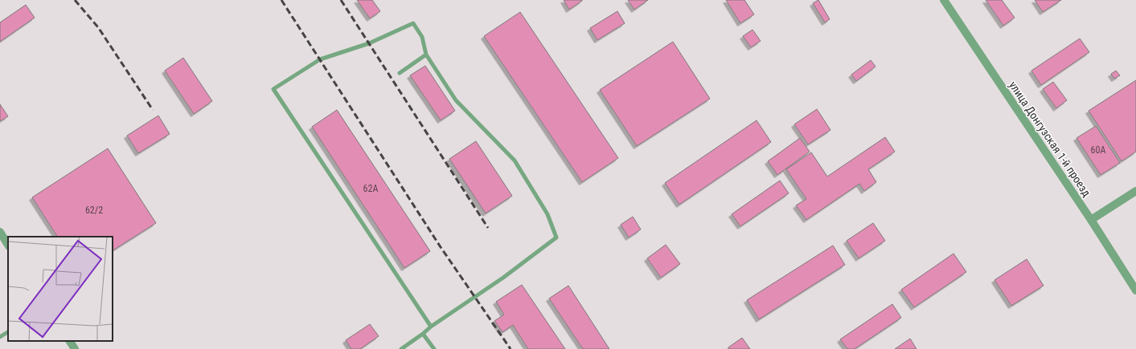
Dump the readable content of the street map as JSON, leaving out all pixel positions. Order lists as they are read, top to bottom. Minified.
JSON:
{"streets":{"street":["улица Донгузская 1-й проезд"]},"house_numbers":["60А","62А","62/2"]}
